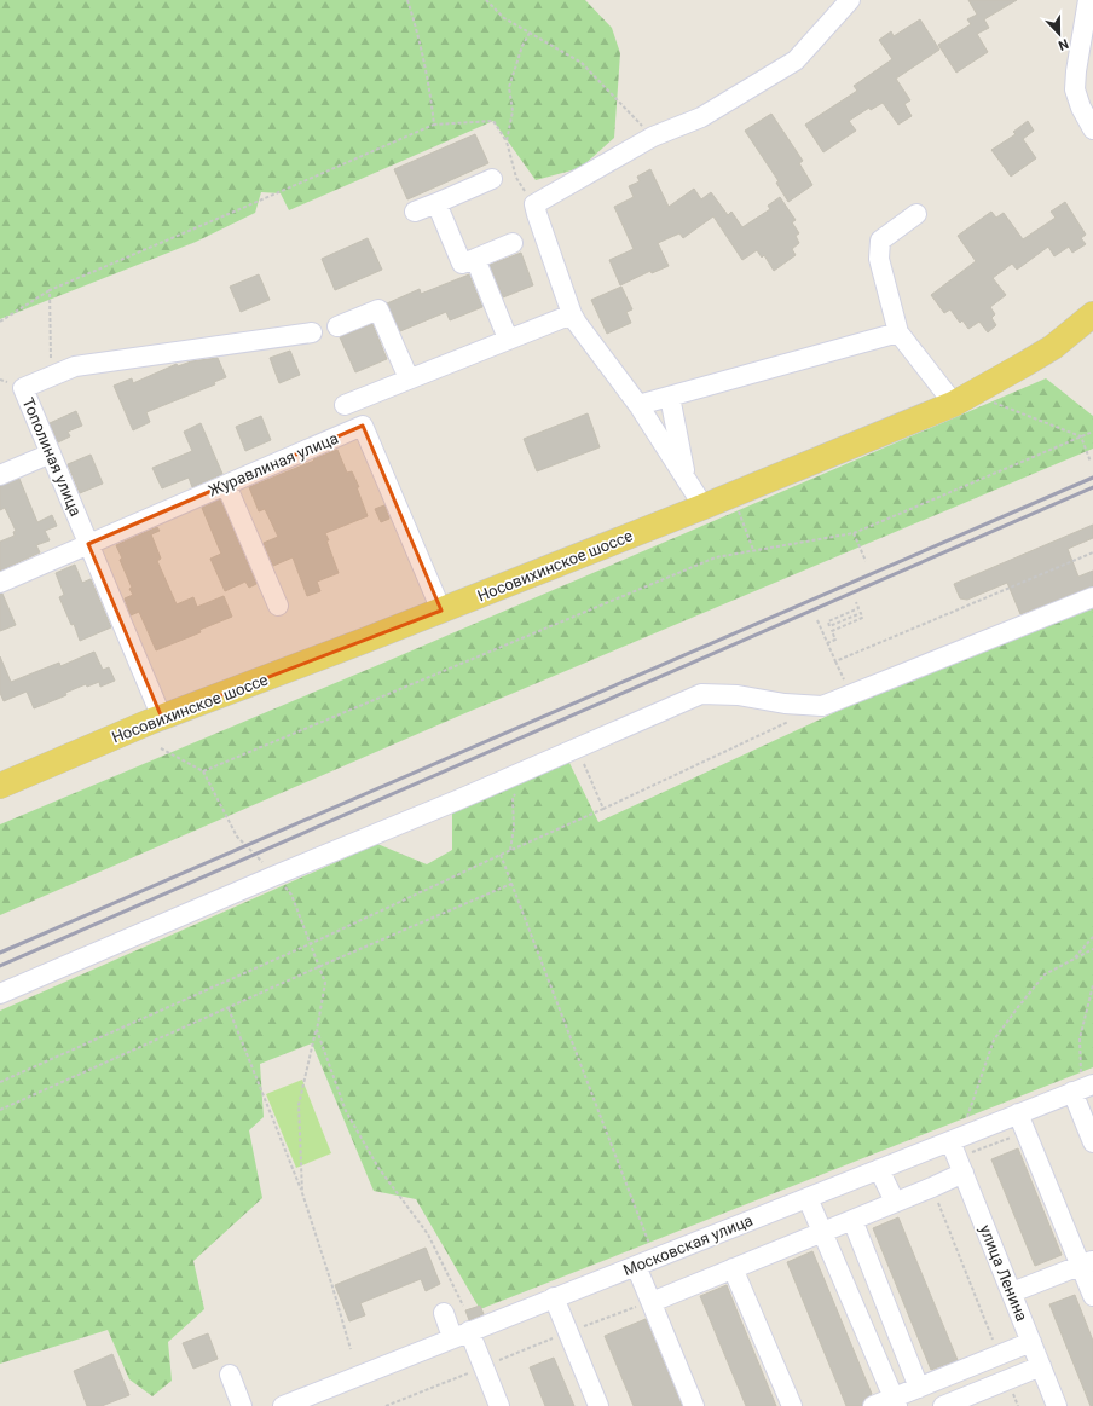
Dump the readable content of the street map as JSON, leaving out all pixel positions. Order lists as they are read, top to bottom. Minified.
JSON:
{"streets":{"main road":["Носовихинское шоссе"],"street":["Тополиная улица","Журавлиная улица","Московская улица","улица Ленина"]},"crossings":[["Тополиная улица","Журавлиная улица"],["Тополиная улица","Носовихинское шоссе"],["Журавлиная улица","Носовихинское шоссе"],["Московская улица","улица Ленина"]],"north":"bottom"}
